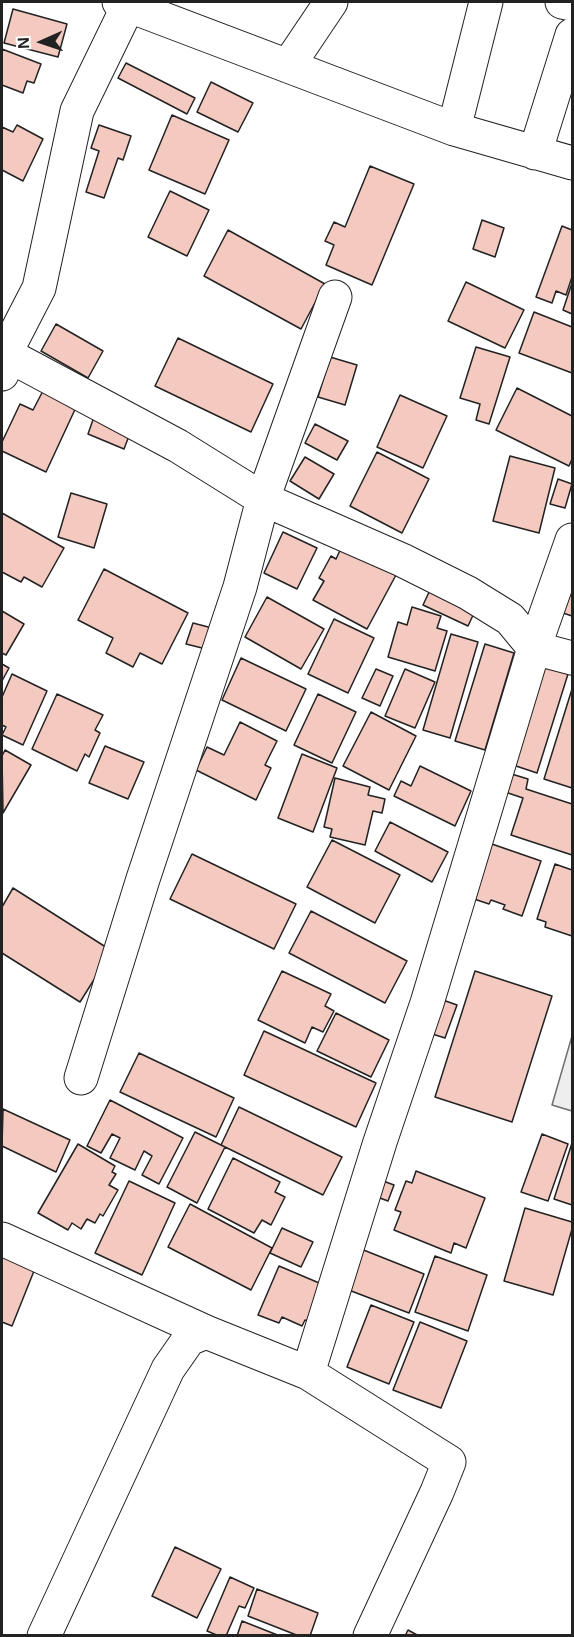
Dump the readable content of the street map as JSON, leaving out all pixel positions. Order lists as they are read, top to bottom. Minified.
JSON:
{"north":"left"}
